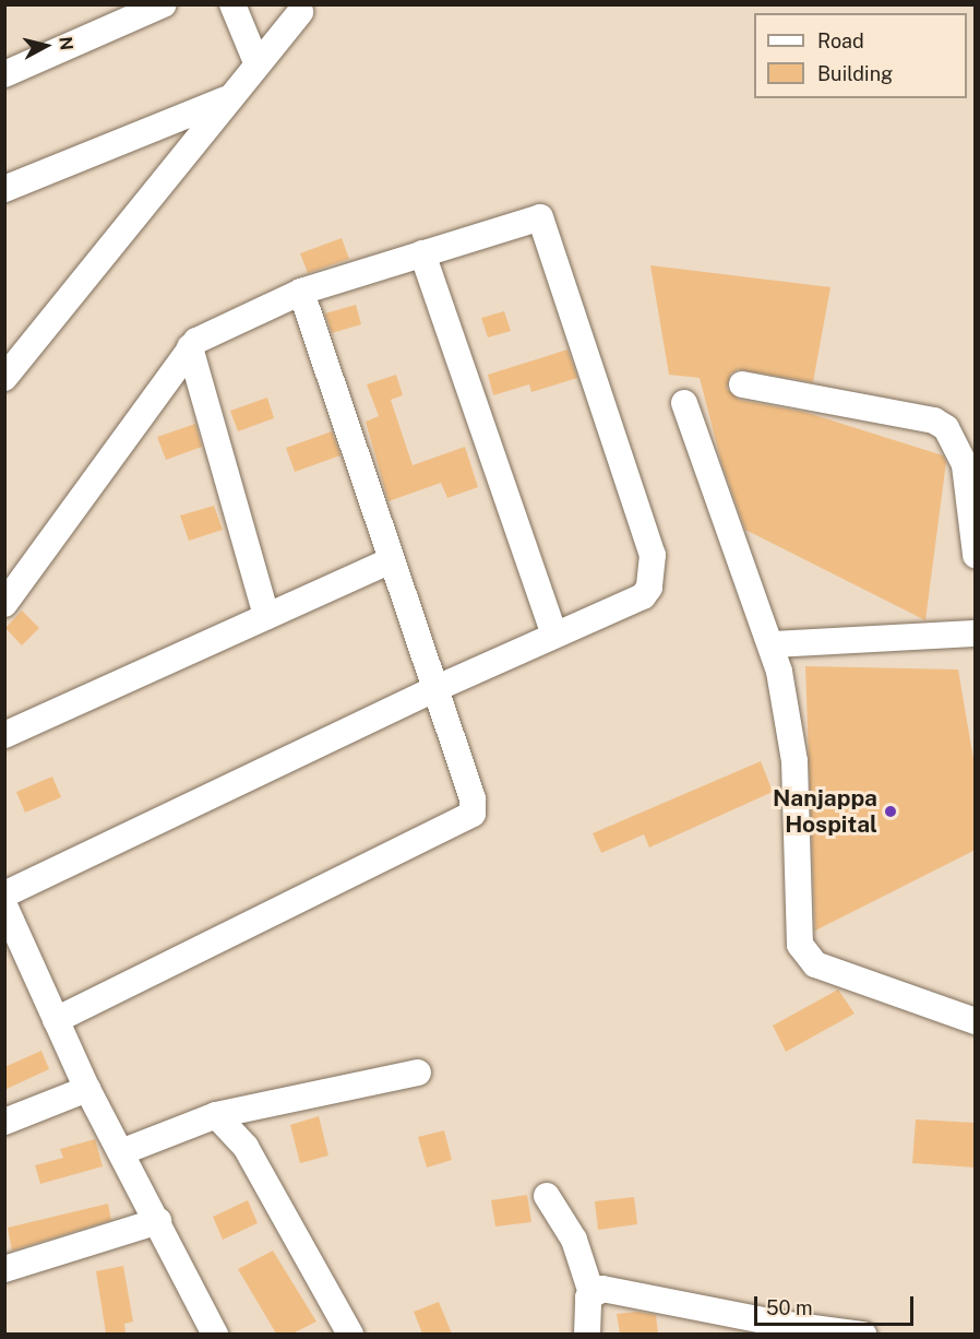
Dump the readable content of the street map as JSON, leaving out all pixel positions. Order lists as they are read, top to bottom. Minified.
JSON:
{"places":["Nanjappa Hospital"],"legend":["Road","Building"],"scale_bar":"50 m","north":"right"}
